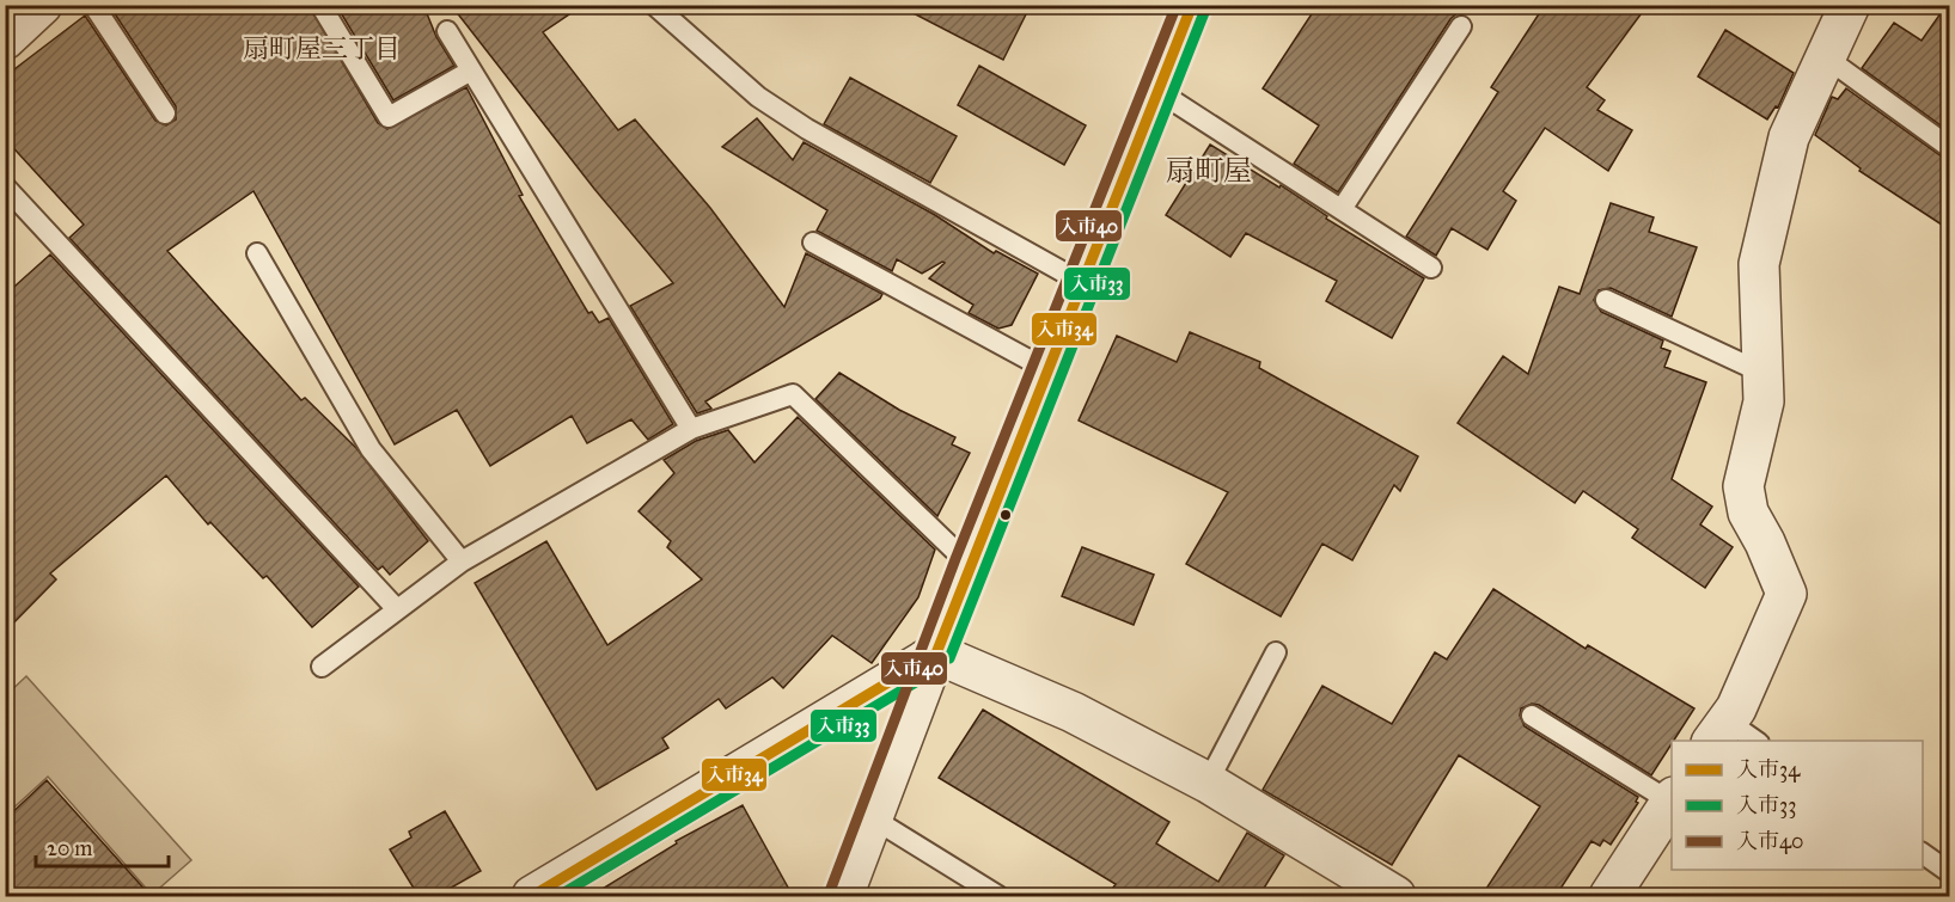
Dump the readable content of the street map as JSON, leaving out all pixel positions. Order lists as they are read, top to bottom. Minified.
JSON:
{"districts":["扇町屋三丁目","扇町屋"],"lines":["transit line 入市34","transit line 入市40","transit line 入市33"],"legend":["入市34","入市33","入市40"],"scale_bar":"20 m"}
